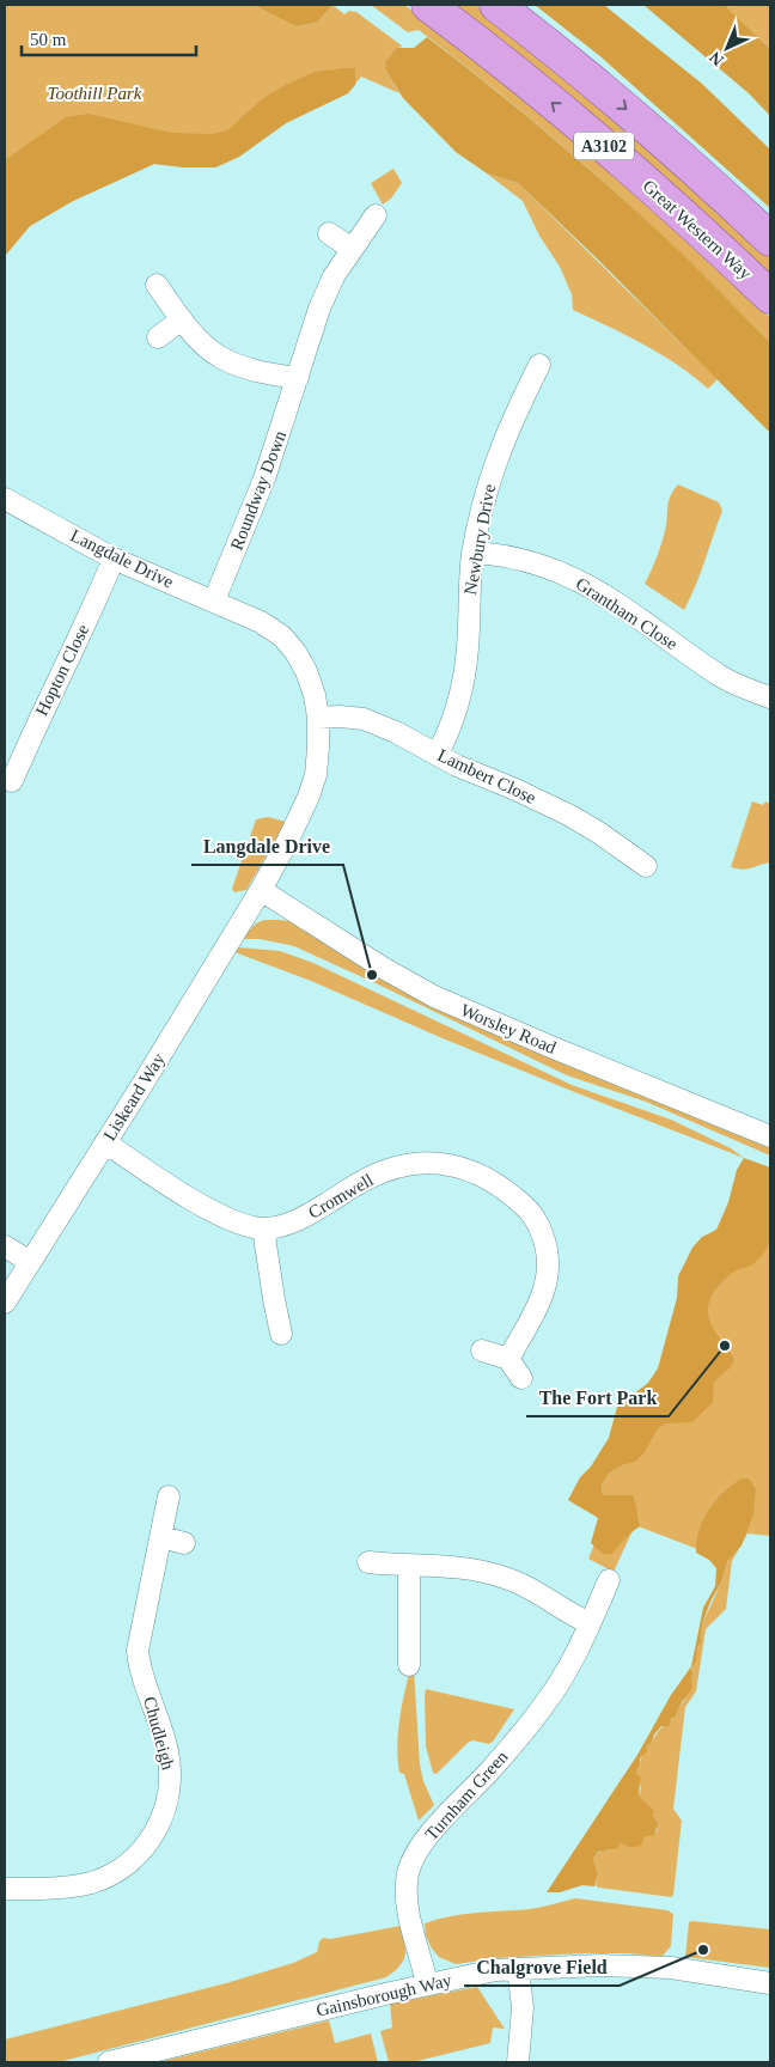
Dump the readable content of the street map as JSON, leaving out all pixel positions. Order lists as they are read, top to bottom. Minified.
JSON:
{"streets":{"main road":["A3102","Great Western Way"],"street":["Roundway Down","Newbury Drive","Langdale Drive","Grantham Close","Hopton Close","Lambert Close","Worsley Road","Liskeard Way","Cromwell","Chudleigh","Turnham Green","Gainsborough Way"]},"crossings":[["Roundway Down","Langdale Drive"],["Newbury Drive","Grantham Close"],["Newbury Drive","Lambert Close"],["Langdale Drive","Hopton Close"],["Langdale Drive","Lambert Close"],["Langdale Drive","Worsley Road"],["Langdale Drive","Liskeard Way"],["Worsley Road","Liskeard Way"],["Liskeard Way","Cromwell"],["Turnham Green","Gainsborough Way"]],"parks":["Toothill Park"],"places":["Langdale Drive","The Fort Park","Chalgrove Field"],"scale_bar":"50 m","north":"bottom left"}
